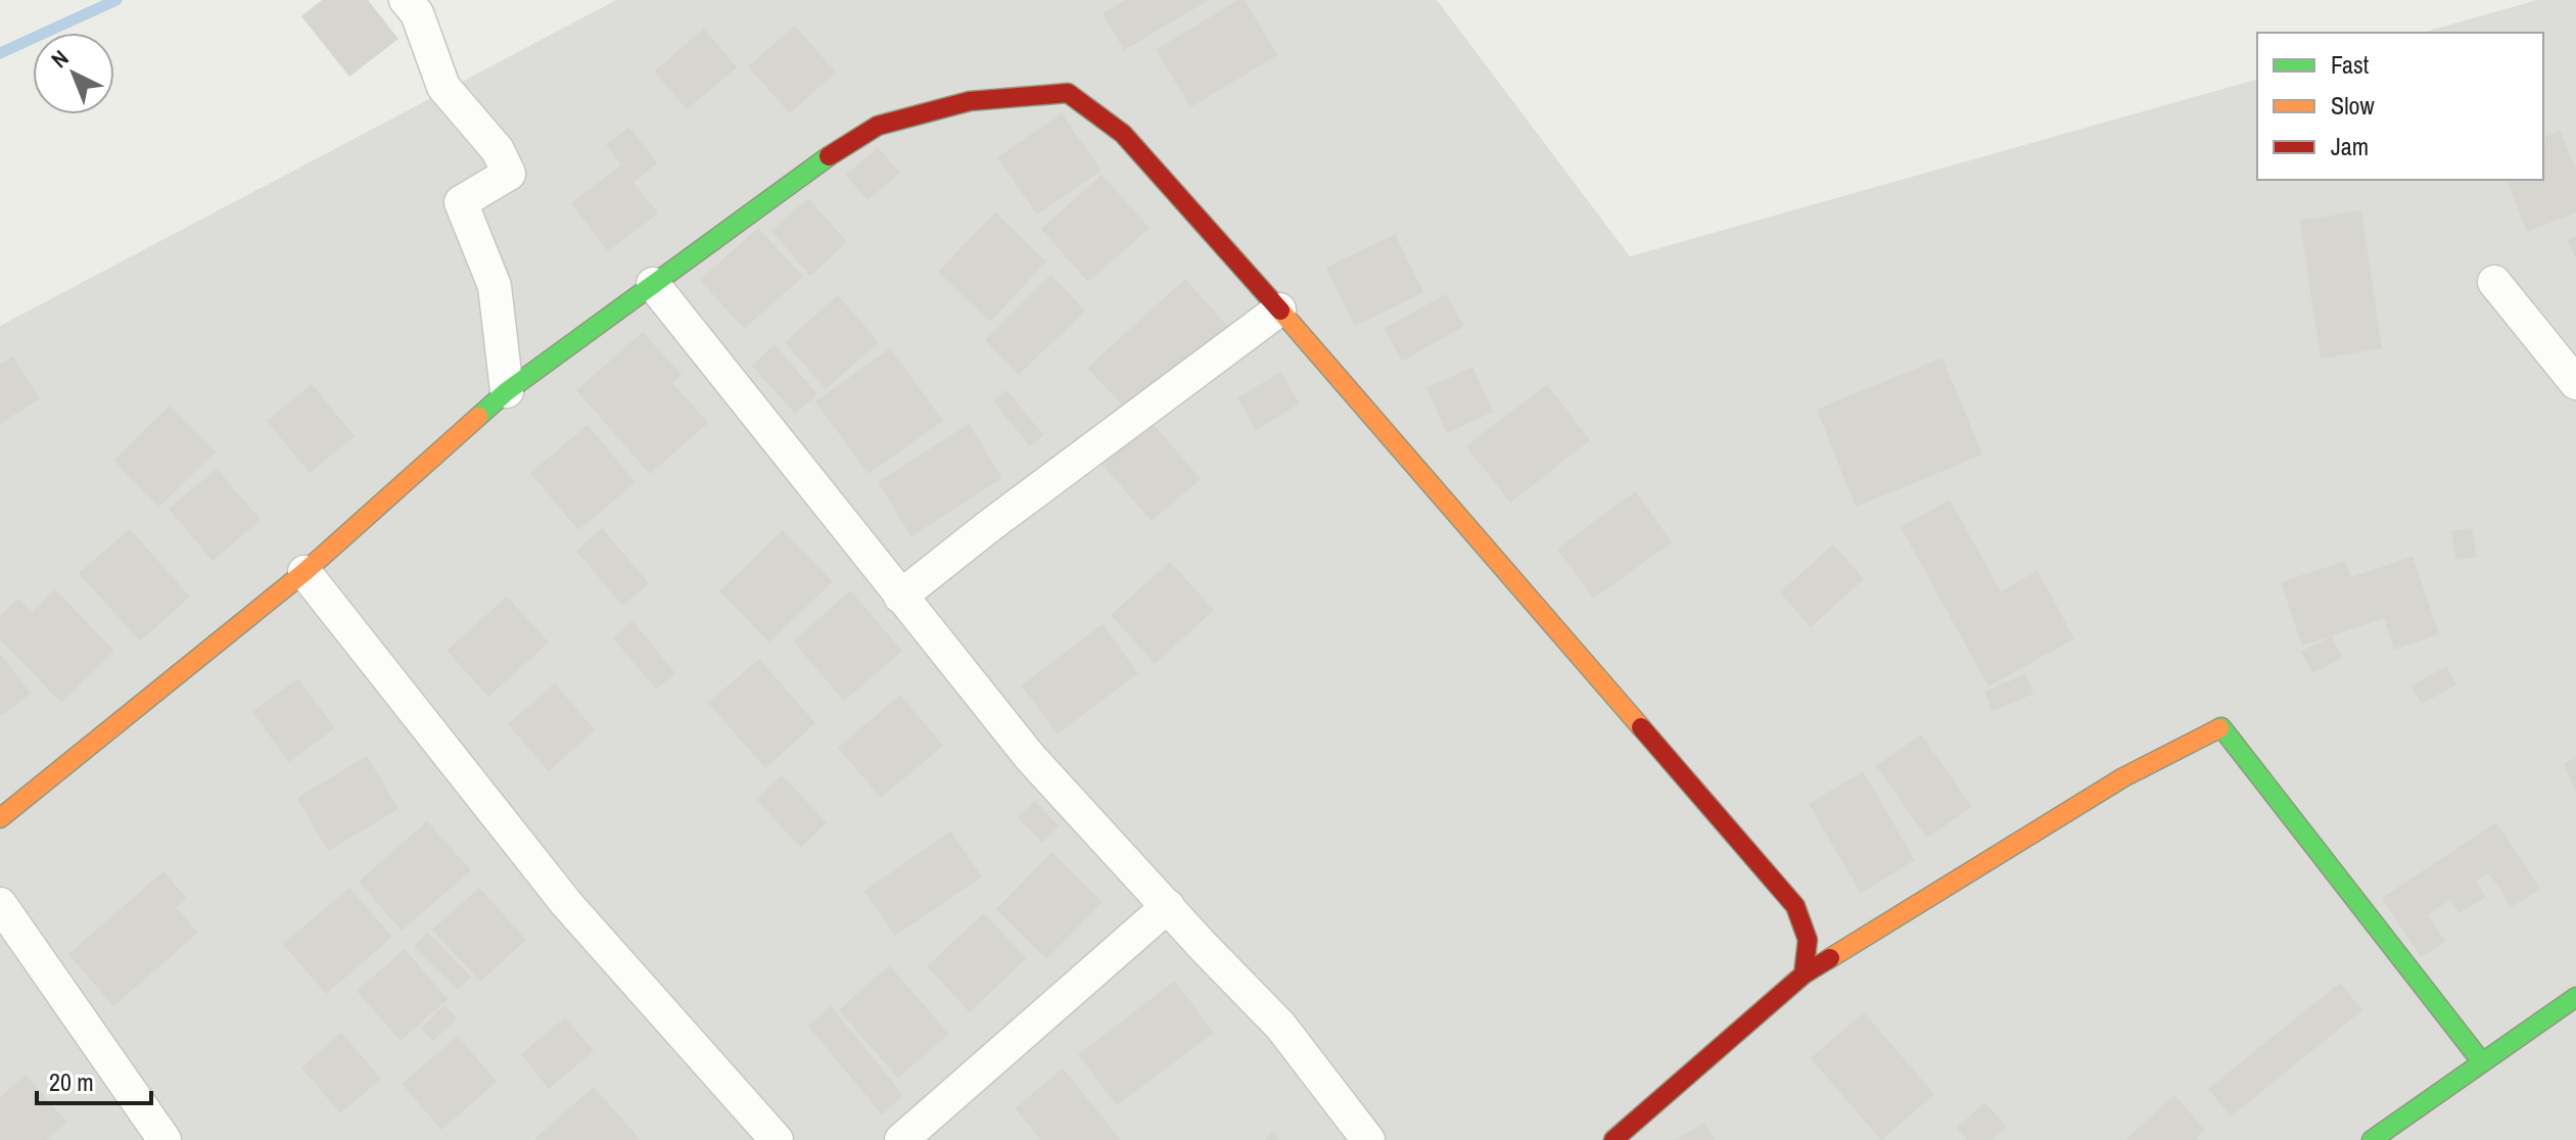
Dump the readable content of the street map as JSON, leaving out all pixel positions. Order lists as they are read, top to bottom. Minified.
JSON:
{"legend":["Fast","Slow","Jam"],"scale_bar":"20 m","north":"top left"}
